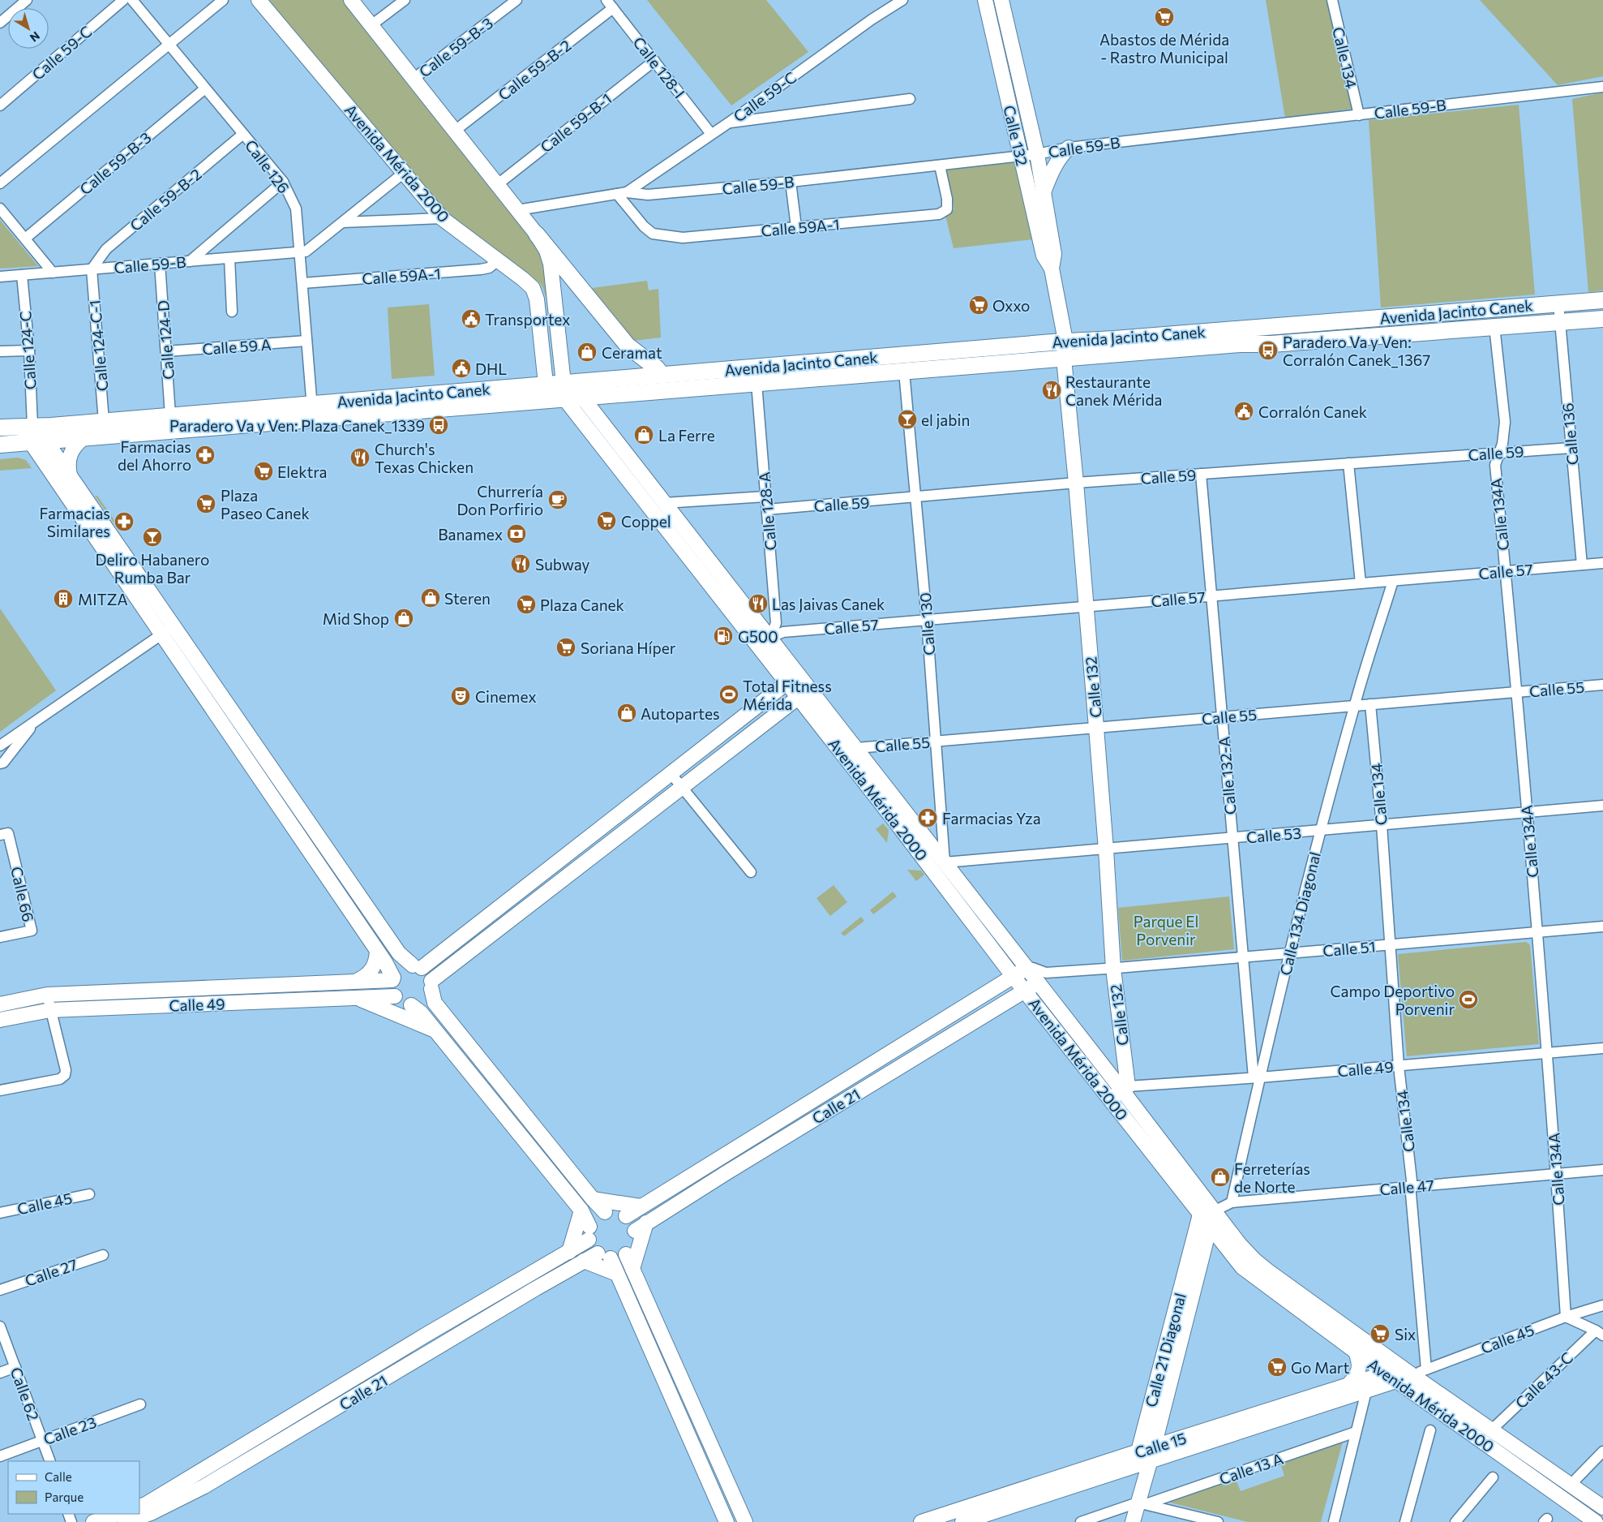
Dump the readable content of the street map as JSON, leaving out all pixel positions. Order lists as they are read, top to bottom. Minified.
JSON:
{"streets":{"main road":["Avenida Jacinto Canek"],"street":["Calle 59-B-3","Calle 59-C","Calle 134","Calle 128-I","Calle 59-B-2","Calle 59-B","Calle 59-B-1","Calle 132","Avenida Mérida 2000","Calle 126","Calle 59A-1","Calle 124-D","Calle 124-C-1","Calle 59 A","Calle 124-C","Calle 136","Calle 59","Calle 128-A","Calle 134A","Calle 57","Calle 130","Calle 55","Calle 132-A","Calle 53","Calle 66","Calle 134 Diagonal","Calle 51","Calle 49","Calle 21","Calle 47","Calle 45","Calle 27","Calle 21 Diagonal","Calle 43-C","Calle 62","Calle 23","Calle 15","Calle 13 A"]},"crossings":[["Calle 59-B-3","Calle 126"],["Calle 59-C","Calle 128-I"],["Calle 59-C","Calle 59-B"],["Calle 59-C","Calle 59A-1"],["Calle 134","Calle 59-B"],["Calle 134","Calle 55"],["Calle 134","Calle 53"],["Calle 134","Calle 51"],["Calle 134","Calle 49"],["Calle 134","Calle 47"],["Calle 134","Calle 45"],["Calle 128-I","Calle 59-B-2"],["Calle 128-I","Calle 59-B-1"],["Calle 59-B-2","Calle 59-B"],["Calle 59-B-2","Calle 126"],["Calle 59-B-2","Calle 124-C-1"],["Calle 59-B","Calle 132"],["Calle 59-B","Calle 126"],["Calle 59-B","Calle 59A-1"],["Calle 59-B","Calle 124-D"],["Calle 59-B","Calle 124-C-1"],["Calle 59-B","Calle 124-C"],["Calle 132","Avenida Mérida 2000"],["Calle 132","Avenida Jacinto Canek"],["Calle 132","Calle 59"],["Calle 132","Calle 57"],["Calle 132","Calle 55"],["Calle 132","Calle 53"],["Calle 132","Calle 51"],["Calle 132","Calle 49"],["Avenida Mérida 2000","Calle 59A-1"],["Avenida Mérida 2000","Avenida Jacinto Canek"],["Avenida Mérida 2000","Calle 128-A"],["Avenida Mérida 2000","Calle 57"],["Avenida Mérida 2000","Calle 130"],["Avenida Mérida 2000","Calle 55"],["Avenida Mérida 2000","Calle 53"],["Avenida Mérida 2000","Calle 51"],["Avenida Mérida 2000","Calle 49"],["Avenida Mérida 2000","Calle 21"],["Avenida Mérida 2000","Calle 47"],["Avenida Mérida 2000","Calle 45"],["Avenida Mérida 2000","Calle 21 Diagonal"],["Avenida Mérida 2000","Calle 43-C"],["Avenida Mérida 2000","Calle 15"],["Calle 126","Calle 59A-1"],["Calle 126","Avenida Jacinto Canek"],["Calle 126","Calle 59 A"],["Avenida Jacinto Canek","Calle 124-D"],["Avenida Jacinto Canek","Calle 124-C-1"],["Avenida Jacinto Canek","Calle 124-C"],["Avenida Jacinto Canek","Calle 136"],["Avenida Jacinto Canek","Calle 128-A"],["Avenida Jacinto Canek","Calle 134A"],["Avenida Jacinto Canek","Calle 130"],["Calle 124-D","Calle 59 A"],["Calle 136","Calle 59"],["Calle 136","Calle 57"],["Calle 59","Calle 128-A"],["Calle 59","Calle 134A"],["Calle 59","Calle 130"],["Calle 59","Calle 132-A"],["Calle 128-A","Calle 57"],["Calle 134A","Calle 57"],["Calle 134A","Calle 55"],["Calle 134A","Calle 53"],["Calle 134A","Calle 51"],["Calle 134A","Calle 49"],["Calle 134A","Calle 47"],["Calle 134A","Calle 45"],["Calle 57","Calle 130"],["Calle 57","Calle 132-A"],["Calle 57","Calle 134 Diagonal"],["Calle 130","Calle 55"],["Calle 130","Calle 53"],["Calle 55","Calle 132-A"],["Calle 55","Calle 134 Diagonal"],["Calle 132-A","Calle 53"],["Calle 132-A","Calle 134 Diagonal"],["Calle 132-A","Calle 51"],["Calle 132-A","Calle 49"],["Calle 53","Calle 134 Diagonal"],["Calle 134 Diagonal","Calle 51"],["Calle 134 Diagonal","Calle 49"],["Calle 134 Diagonal","Calle 47"],["Calle 51","Calle 21"],["Calle 47","Calle 21 Diagonal"],["Calle 45","Calle 15"],["Calle 21 Diagonal","Calle 15"],["Calle 21 Diagonal","Calle 13 A"],["Calle 62","Calle 23"]],"parks":["Parque El Porvenir"],"places":{"supermarket":["Abastos de Mérida - Rastro Municipal","Oxxo","Elektra","Plaza Paseo Canek","Coppel","Plaza Canek","Soriana Híper","Six","Go Mart"],"public building":["Transportex","DHL","Corralón Canek"],"bus stop":["Paradero Va y Ven: Corralón Canek_1367","Paradero Va y Ven: Plaza Canek_1339"],"shop":["Ceramat","La Ferre","Steren","Mid Shop","Autopartes","Ferreterías de Norte"],"restaurant":["Restaurante Canek Mérida","Church's Texas Chicken","Subway","Las Jaivas Canek"],"bar":["el jabin","Deliro Habanero Rumba Bar"],"pharmacy":["Farmacias del Ahorro","Farmacias Similares","Farmacias Yza"],"cafe":["Churrería Don Porfirio"],"bank":["Banamex"],"building":["MITZA"],"fuel station":["G500"],"sports":["Total Fitness Mérida","Campo Deportivo Porvenir"],"theatre":["Cinemex"]},"legend":["Calle","Parque"],"north":"bottom right"}
